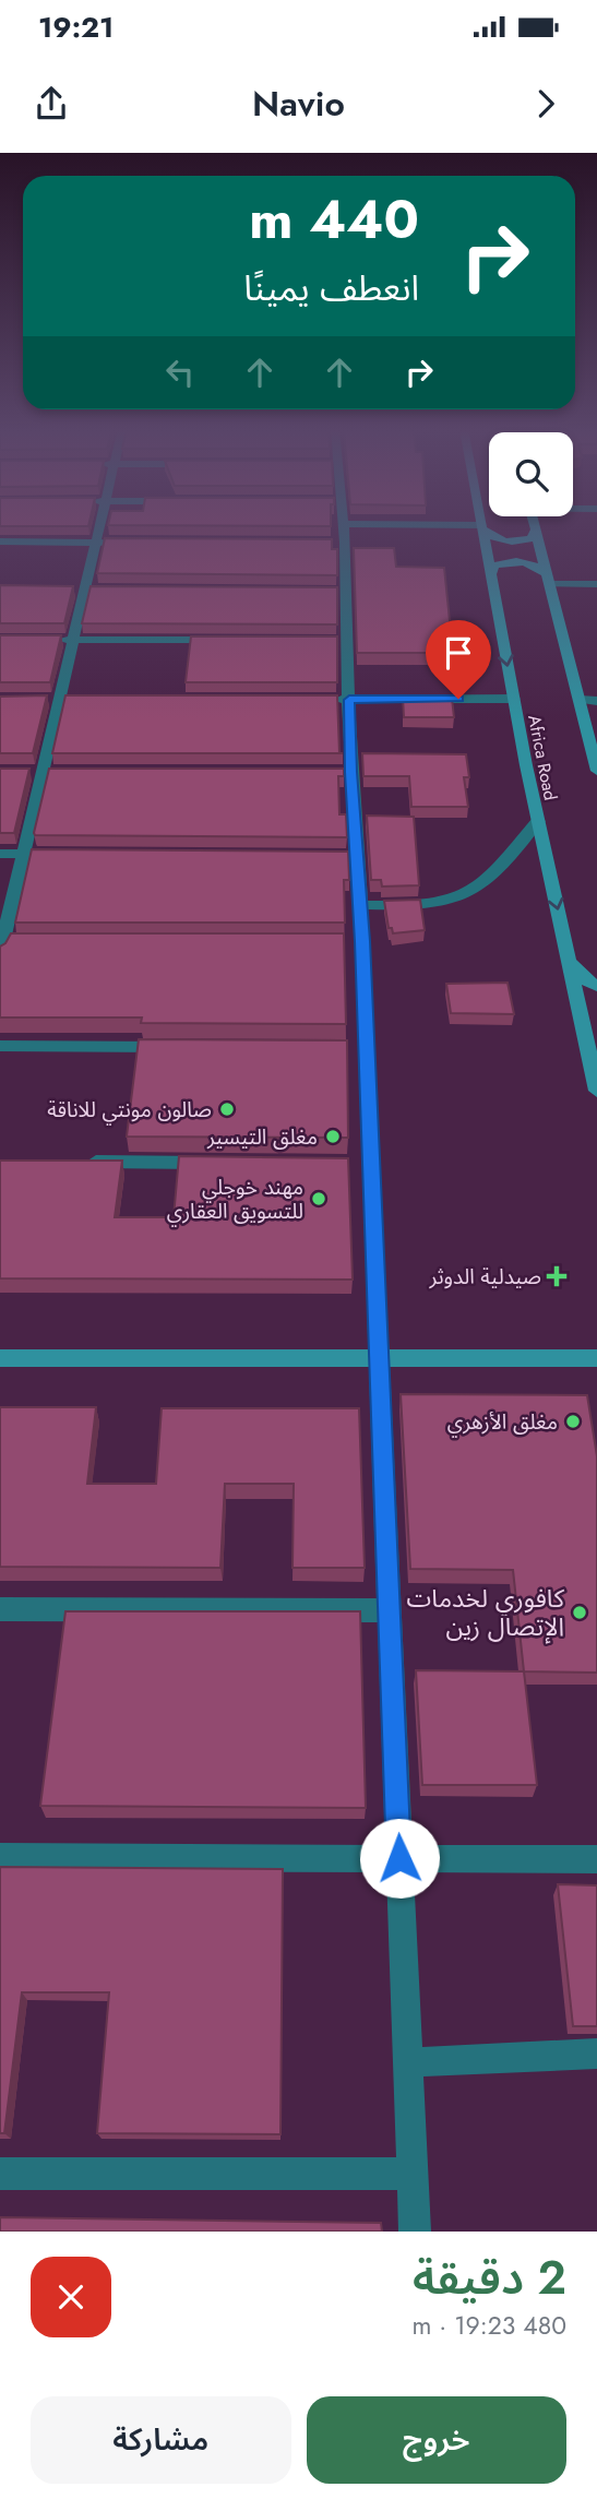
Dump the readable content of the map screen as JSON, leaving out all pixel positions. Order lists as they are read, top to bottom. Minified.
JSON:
{"streets":{"street":["Africa Road"]},"places":{"other":["صالون مونتي للاناقة","مغلق التيسير","مهند خوجلي للتسويق العقاري","مغلق الأزهري","كافوري لخدمات الإتصال زين"],"health":["صيدلية الدوثر"]},"page":{"status":"19:21","header":"Navio","turn":["440 m","انعطف يمينًا"],"heading":["2 دقيقة","480 m · 19:23"],"buttons":["خروج","مشاركة"]}}
